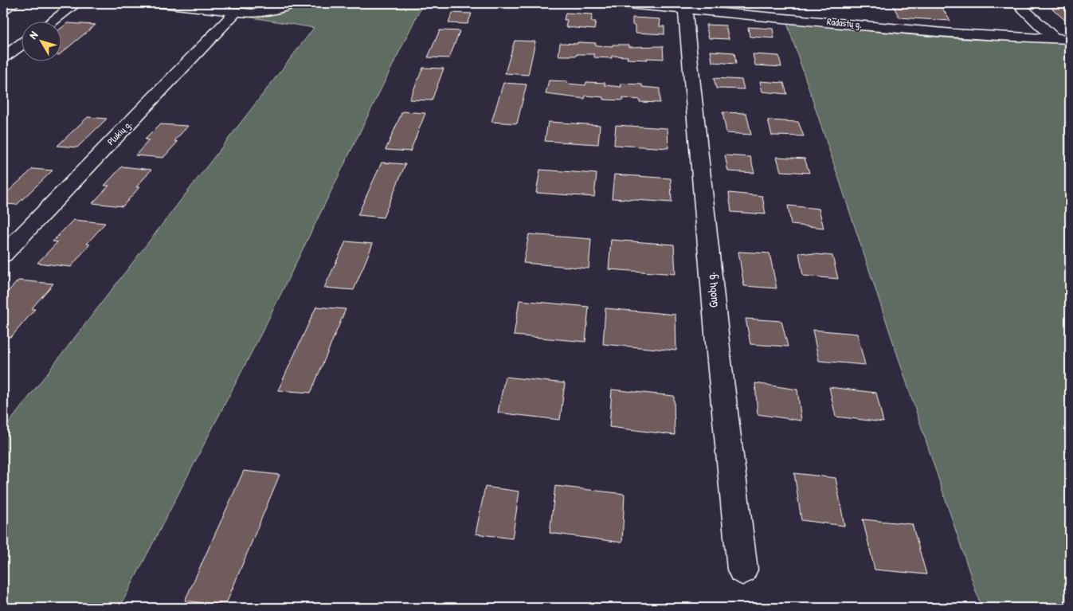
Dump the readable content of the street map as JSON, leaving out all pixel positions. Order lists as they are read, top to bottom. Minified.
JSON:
{"streets":{"street":["Radastų g.","Plukių g.","Guobų g."]},"crossings":[["Radastų g.","Guobų g."]],"north":"top left"}
